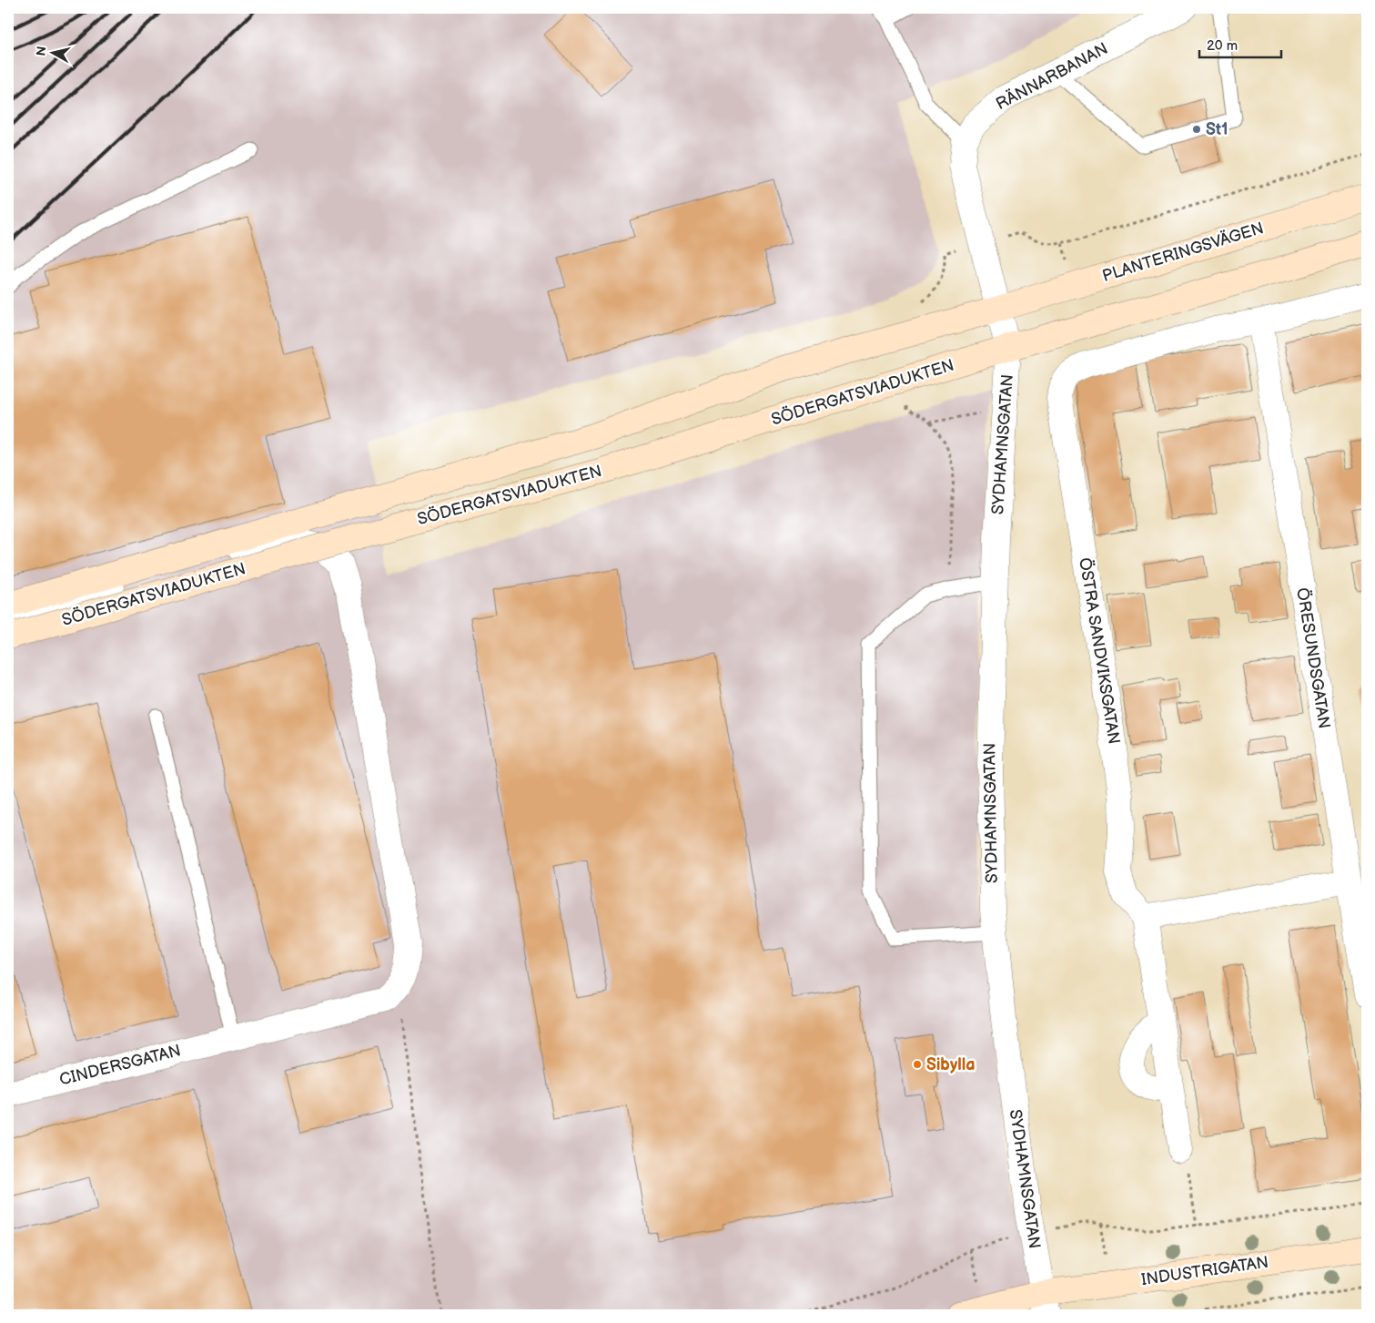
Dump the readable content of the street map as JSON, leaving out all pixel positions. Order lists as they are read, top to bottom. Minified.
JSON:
{"streets":{"main road":["PLANTERINGSVÄGEN","SÖDERGATSVIADUKTEN","INDUSTRIGATAN"],"street":["RÄNNARBANAN","SYDHAMNSGATAN","ÖSTRA SANDVIKSGATAN","ÖRESUNDSGATAN","CINDERSGATAN"]},"crossings":[["RÄNNARBANAN","PLANTERINGSVÄGEN"],["RÄNNARBANAN","SÖDERGATSVIADUKTEN"],["RÄNNARBANAN","SYDHAMNSGATAN"],["PLANTERINGSVÄGEN","SÖDERGATSVIADUKTEN"],["PLANTERINGSVÄGEN","SYDHAMNSGATAN"],["SÖDERGATSVIADUKTEN","SYDHAMNSGATAN"],["SYDHAMNSGATAN","INDUSTRIGATAN"],["ÖSTRA SANDVIKSGATAN","ÖRESUNDSGATAN"]],"places":["St1","Sibylla"],"scale_bar":"20 m","north":"left"}
